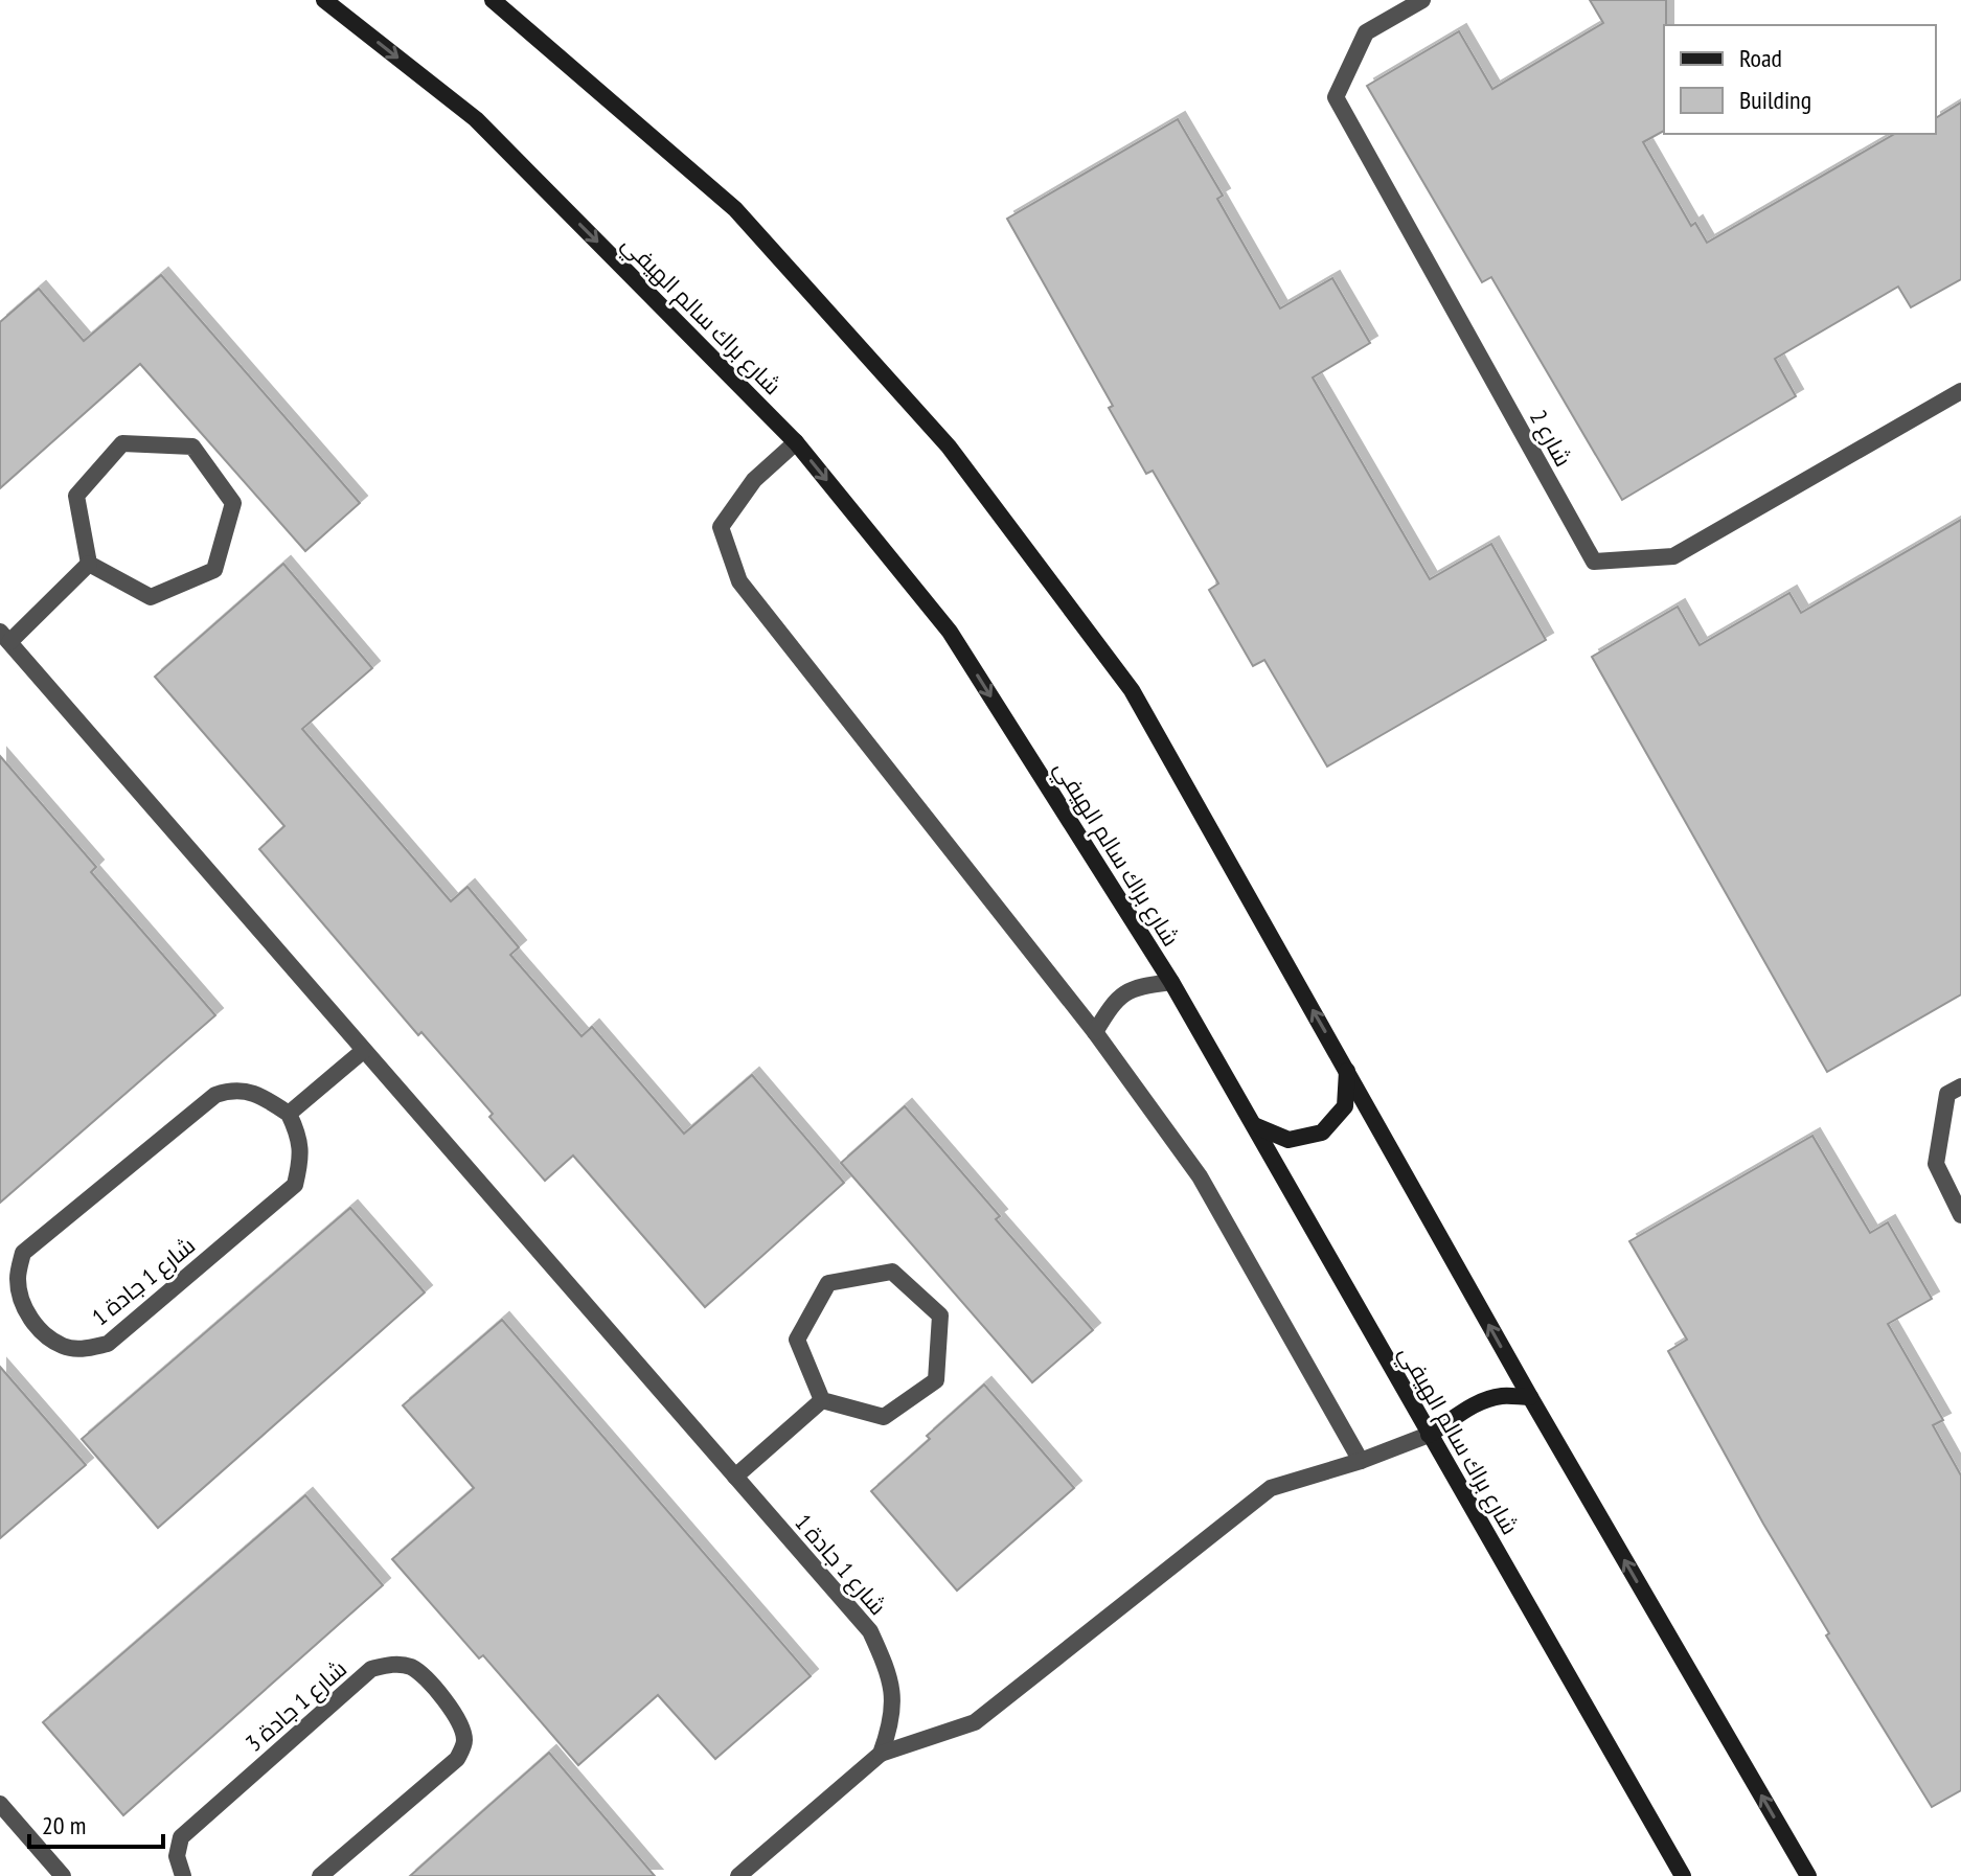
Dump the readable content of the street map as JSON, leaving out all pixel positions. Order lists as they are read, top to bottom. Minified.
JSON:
{"streets":{"main road":["شارع براك سالم الهيفي"],"street":["شارع 2","شارع 1 جادة 1","شارع 1 جادة 3"]},"legend":["Road","Building"],"scale_bar":"20 m"}
